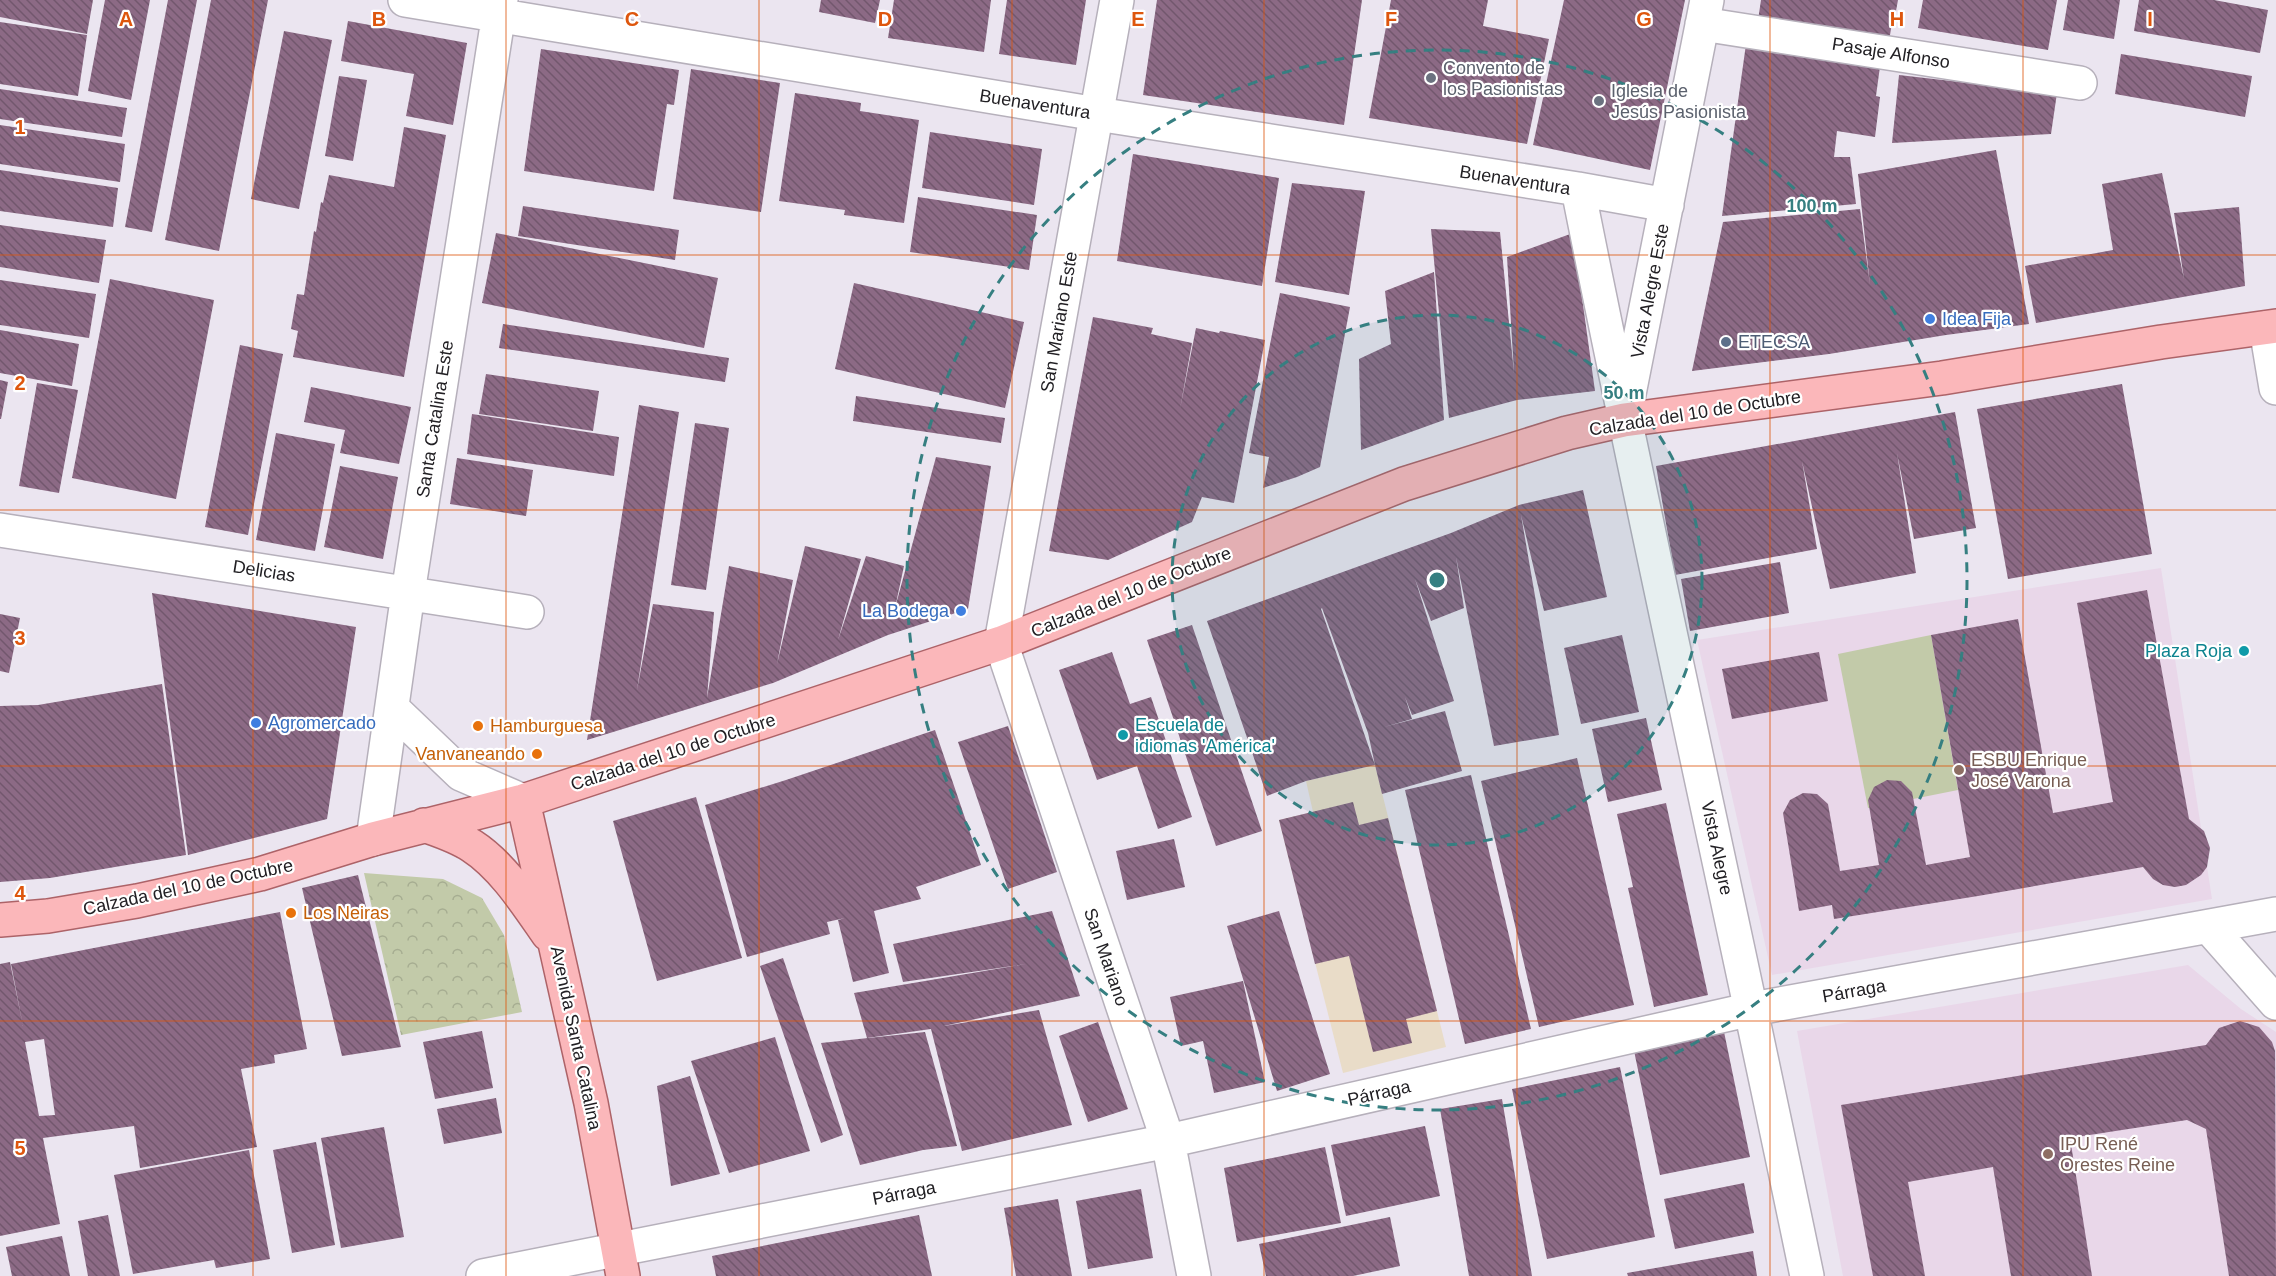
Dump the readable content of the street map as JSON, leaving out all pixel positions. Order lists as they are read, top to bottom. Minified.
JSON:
{"streets":{"main road":["Calzada del 10 de Octubre","Avenida Santa Catalina"],"street":["Pasaje Alfonso","Buenaventura","Vista Alegre Este","San Mariano Este","Santa Catalina Este","Delicias","Vista Alegre","San Mariano","Párraga"]},"crossings":[["Pasaje Alfonso","Vista Alegre Este"],["Buenaventura","Vista Alegre Este"],["Buenaventura","San Mariano Este"],["Buenaventura","Santa Catalina Este"],["Vista Alegre Este","Calzada del 10 de Octubre"],["Vista Alegre Este","Vista Alegre"],["San Mariano Este","Calzada del 10 de Octubre"],["San Mariano Este","San Mariano"],["Calzada del 10 de Octubre","Santa Catalina Este"],["Calzada del 10 de Octubre","Vista Alegre"],["Calzada del 10 de Octubre","San Mariano"],["Calzada del 10 de Octubre","Avenida Santa Catalina"],["Santa Catalina Este","Delicias"],["Vista Alegre","Párraga"],["San Mariano","Párraga"],["Párraga","Avenida Santa Catalina"]],"places":["Convento de los Pasionistas","Iglesia de Jesús Pasionista","Idea Fija","ETECSA","La Bodega","Plaza Roja","Agromercado","Hamburguesa","Escuela de idiomas 'América'","Vanvaneando","ESBU Enrique José Varona","Los Neiras","IPU René Orestes Reine"],"grid":{"columns":["A","B","C","D","E","F","G","H","I"],"rows":["1","2","3","4","5"]},"rings":["100 m","50 m"]}
